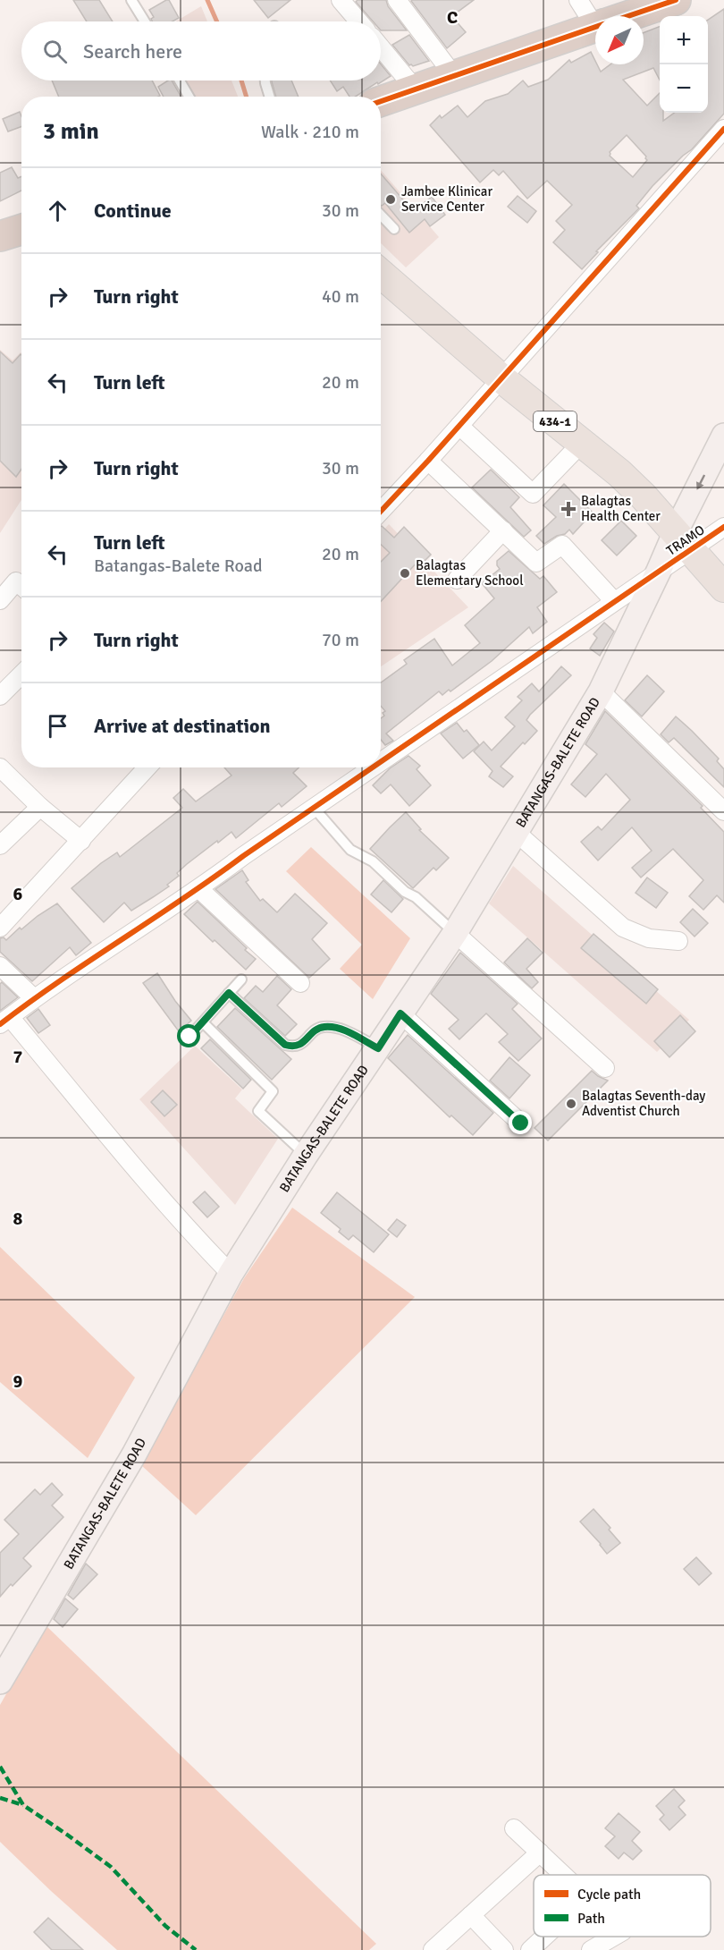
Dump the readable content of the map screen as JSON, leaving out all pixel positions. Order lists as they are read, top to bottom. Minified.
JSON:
{"streets":{"main road":["434-1","BATANGAS-BALETE ROAD"],"street":["TRAMO"]},"crossings":[["434-1","TRAMO"],["434-1","BATANGAS-BALETE ROAD"],["TRAMO","BATANGAS-BALETE ROAD"]],"places":{"other":["Jambee Klinicar Service Center","Balagtas Elementary School","Balagtas Seventh-day Adventist Church"],"health":["Balagtas Health Center"]},"legend":["Cycle path","Path"],"north":"bottom left","page":{"map_buttons":["+","−"],"search":"Search here","heading":["3 min","Walk · 210 m"],"list":[["Continue","30 m"],["Turn right","40 m"],["Turn left","20 m"],["Turn right","30 m"],["Turn left","Batangas-Balete Road","20 m"],["Turn right","70 m"],"Arrive at destination"]},"grid":{"columns":["C"],"rows":["6","7","8","9"]}}
